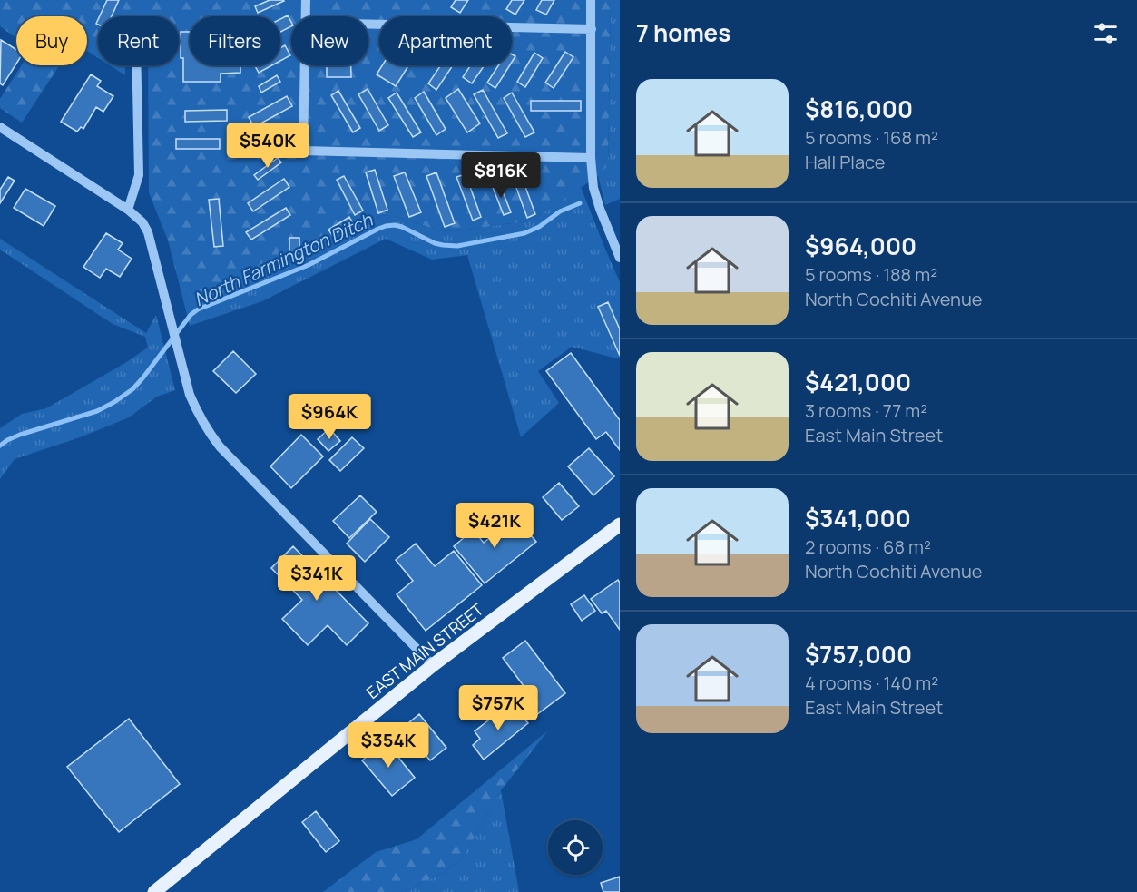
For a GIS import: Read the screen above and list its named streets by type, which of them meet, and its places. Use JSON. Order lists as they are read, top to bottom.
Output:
{
  "streets": {
    "main road": ["EAST MAIN STREET"]
  },
  "water": ["North Farmington Ditch"],
  "page": {
    "heading": "7 homes",
    "chip": [
      "Buy",
      "Rent",
      "Filters",
      "New",
      "Apartment"
    ],
    "list": [
      {
        "name": "$816,000",
        "note": "5 rooms · 168 m² · Hall Place"
      },
      {
        "name": "$964,000",
        "note": "5 rooms · 188 m² · North Cochiti Avenue"
      },
      {
        "name": "$421,000",
        "note": "3 rooms · 77 m² · East Main Street"
      },
      {
        "name": "$341,000",
        "note": "2 rooms · 68 m² · North Cochiti Avenue"
      },
      {
        "name": "$757,000",
        "note": "4 rooms · 140 m² · East Main Street"
      }
    ],
    "price": [
      "$540K",
      "$816K",
      "$964K",
      "$421K",
      "$341K",
      "$757K",
      "$354K"
    ]
  }
}
